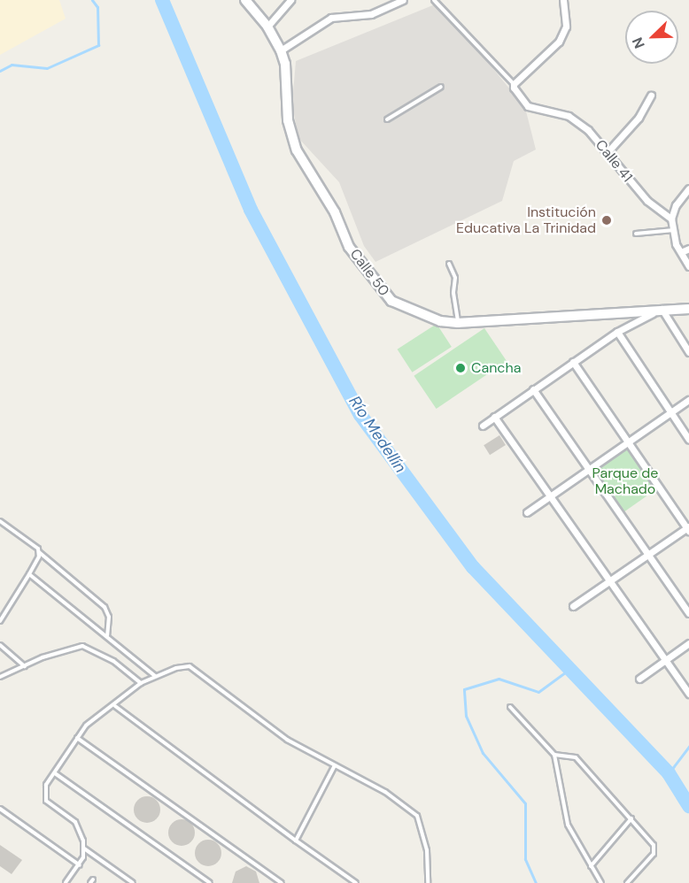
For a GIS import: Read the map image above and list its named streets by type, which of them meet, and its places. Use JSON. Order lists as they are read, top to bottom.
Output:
{
  "streets": {
    "main road": ["Calle 50"],
    "street": ["Calle 41"]
  },
  "water": ["Río Medellín"],
  "parks": ["Parque de Machado"],
  "places": ["Institución Educativa La Trinidad", "Cancha"],
  "north": "bottom left"
}
